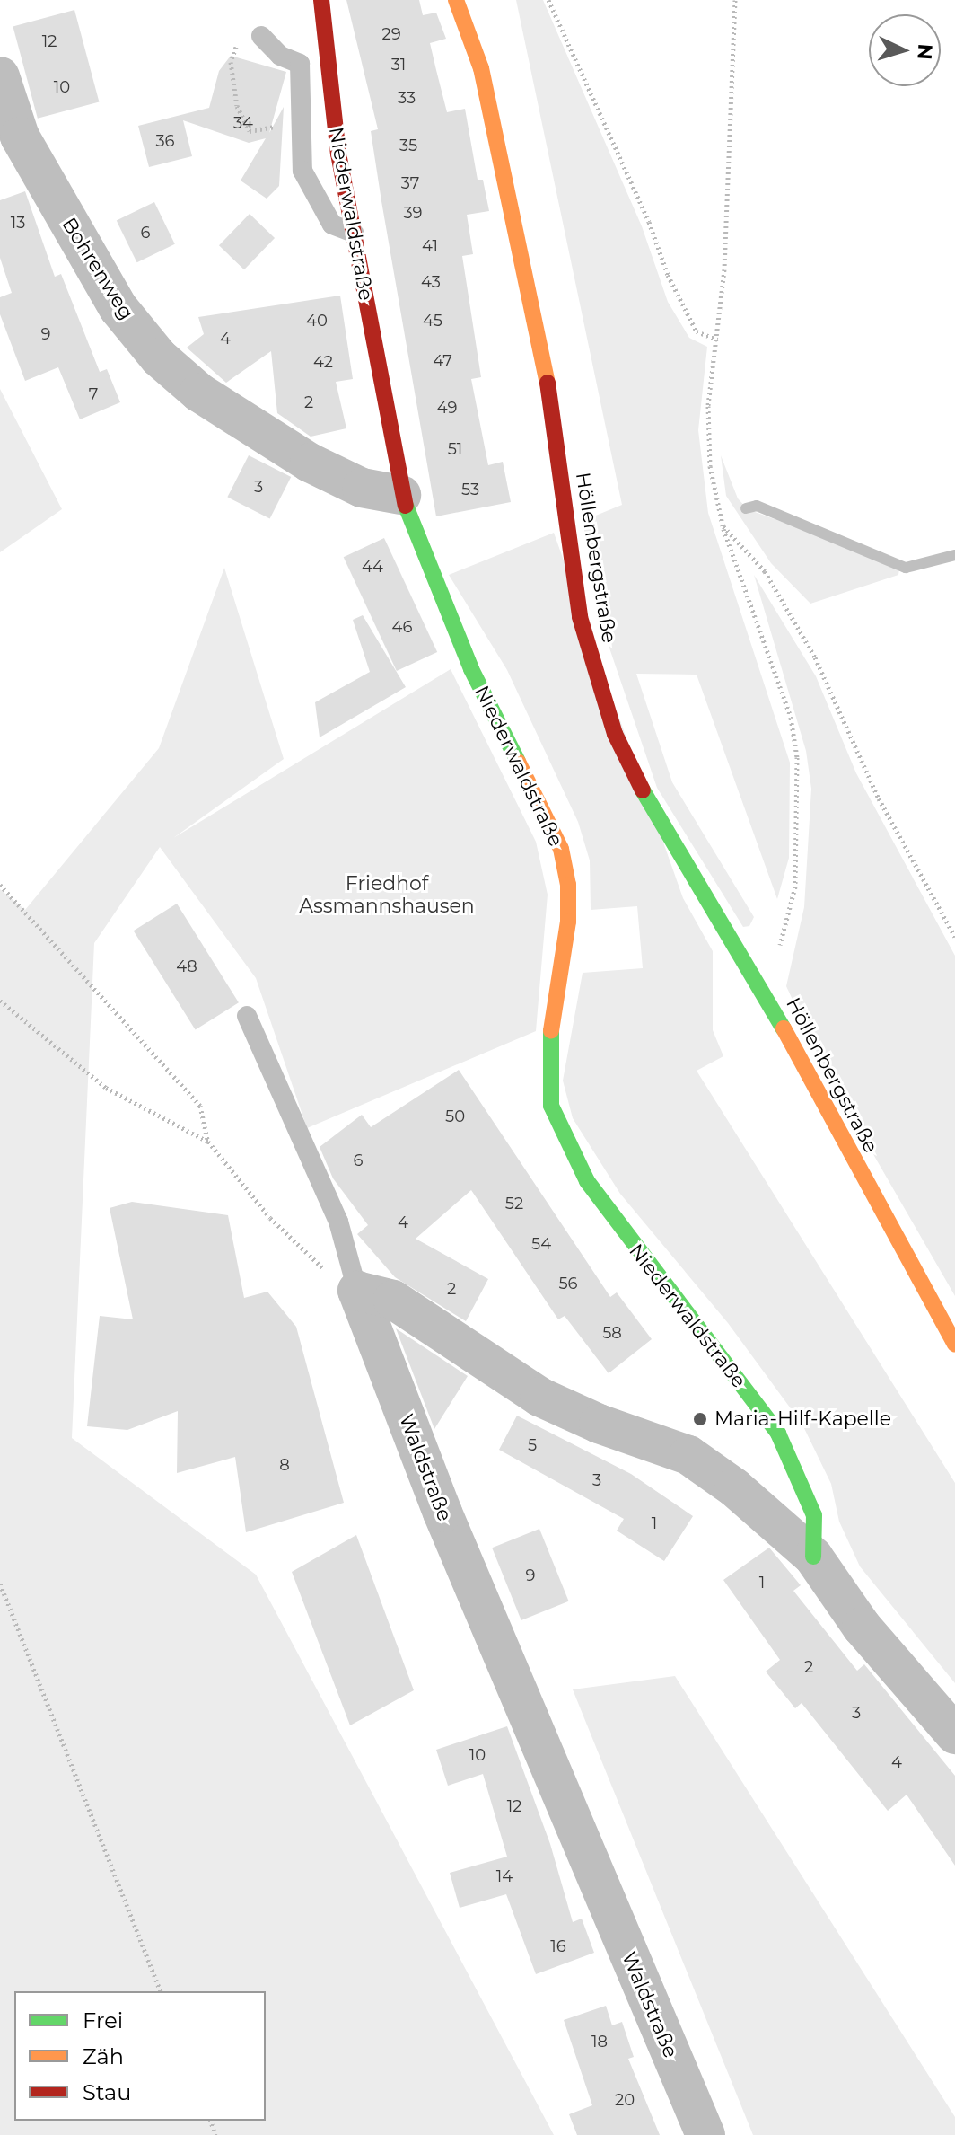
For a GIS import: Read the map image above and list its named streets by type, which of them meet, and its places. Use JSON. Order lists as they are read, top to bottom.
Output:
{
  "streets": {
    "street": [
      "Niederwaldstraße",
      "Bohrenweg",
      "Höllenbergstraße",
      "Waldstraße"
    ]
  },
  "crossings": [
    ["Niederwaldstraße", "Bohrenweg"]
  ],
  "parks": ["Friedhof Assmannshausen"],
  "places": ["Maria-Hilf-Kapelle"],
  "house_numbers": [
    "29",
    "12",
    "31",
    "10",
    "33",
    "34",
    "36",
    "35",
    "37",
    "39",
    "13",
    "6",
    "41",
    "43",
    "40",
    "45",
    "9",
    "4",
    "47",
    "42",
    "7",
    "2",
    "49",
    "51",
    "3",
    "53",
    "44",
    "46",
    "48",
    "50",
    "6",
    "52",
    "4",
    "54",
    "56",
    "2",
    "58",
    "5",
    "8",
    "3",
    "1",
    "9",
    "1",
    "2",
    "3",
    "10",
    "4",
    "12",
    "14",
    "16",
    "18",
    "20"
  ],
  "legend": ["Frei", "Zäh", "Stau"],
  "north": "right"
}
